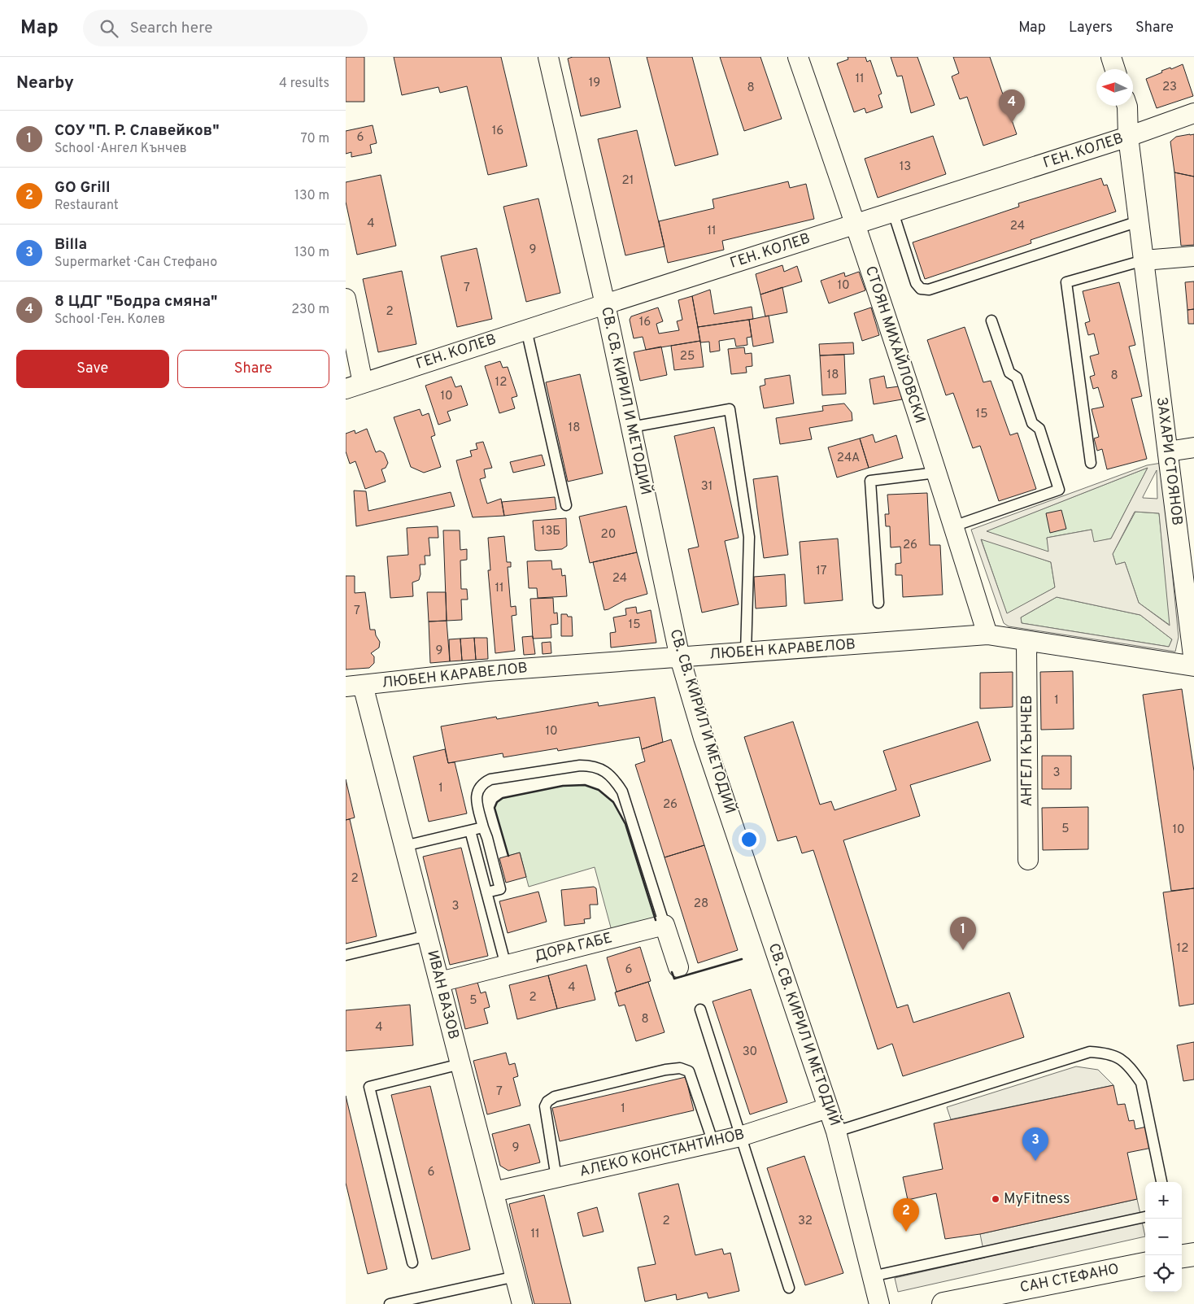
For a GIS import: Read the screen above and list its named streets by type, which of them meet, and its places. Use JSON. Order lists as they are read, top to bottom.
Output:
{
  "streets": {
    "street": [
      "ГЕН. КОЛЕВ",
      "СТОЯН МИХАЙЛОВСКИ",
      "СВ. СВ. КИРИЛ И МЕТОДИЙ",
      "ЗАХАРИ СТОЯНОВ",
      "ЛЮБЕН КАРАВЕЛОВ",
      "АНГЕЛ КЪНЧЕВ",
      "ДОРА ГАБЕ",
      "ИВАН ВАЗОВ",
      "АЛЕКО КОНСТАНТИНОВ",
      "САН СТЕФАНО"
    ]
  },
  "crossings": [
    ["ГЕН. КОЛЕВ", "СТОЯН МИХАЙЛОВСКИ"],
    ["ГЕН. КОЛЕВ", "СВ. СВ. КИРИЛ И МЕТОДИЙ"],
    ["ГЕН. КОЛЕВ", "ЗАХАРИ СТОЯНОВ"],
    ["СТОЯН МИХАЙЛОВСКИ", "ЛЮБЕН КАРАВЕЛОВ"],
    ["СВ. СВ. КИРИЛ И МЕТОДИЙ", "ЛЮБЕН КАРАВЕЛОВ"],
    ["СВ. СВ. КИРИЛ И МЕТОДИЙ", "АЛЕКО КОНСТАНТИНОВ"],
    ["ЛЮБЕН КАРАВЕЛОВ", "АНГЕЛ КЪНЧЕВ"],
    ["ЛЮБЕН КАРАВЕЛОВ", "ИВАН ВАЗОВ"],
    ["ДОРА ГАБЕ", "ИВАН ВАЗОВ"],
    ["ИВАН ВАЗОВ", "АЛЕКО КОНСТАНТИНОВ"]
  ],
  "places": ["MyFitness"],
  "house_numbers": [
    "11",
    "19",
    "23",
    "8",
    "16",
    "6",
    "13",
    "21",
    "4",
    "24",
    "11",
    "9",
    "10",
    "7",
    "2",
    "16",
    "25",
    "18",
    "8",
    "12",
    "10",
    "15",
    "18",
    "24A",
    "31",
    "13Б",
    "20",
    "26",
    "17",
    "24",
    "11",
    "7",
    "15",
    "9",
    "1",
    "10",
    "3",
    "1",
    "26",
    "5",
    "10",
    "2",
    "28",
    "3",
    "12",
    "6",
    "4",
    "2",
    "5",
    "8",
    "4",
    "30",
    "7",
    "1",
    "9",
    "6",
    "2",
    "32",
    "11"
  ],
  "north": "left",
  "page": {
    "header": "Map",
    "search": "Search here",
    "nav": ["Map", "Layers", "Share"],
    "heading": ["Nearby", "4 results"],
    "pins": [
      "4",
      "1",
      "3",
      "2"
    ],
    "list": [
      {
        "mark": "1",
        "name": "СОУ \"П. Р. Славейков\"",
        "note": "School · Ангел Кънчев",
        "value": "70 m"
      },
      {
        "mark": "2",
        "name": "GO Grill",
        "note": "Restaurant",
        "value": "130 m"
      },
      {
        "mark": "3",
        "name": "Billa",
        "note": "Supermarket · Сан Стефано",
        "value": "130 m"
      },
      {
        "mark": "4",
        "name": "8 ЦДГ \"Бодра смяна\"",
        "note": "School · Ген. Колев",
        "value": "230 m"
      }
    ],
    "buttons": ["Save", "Share"],
    "map_buttons": ["+", "−"]
  }
}
